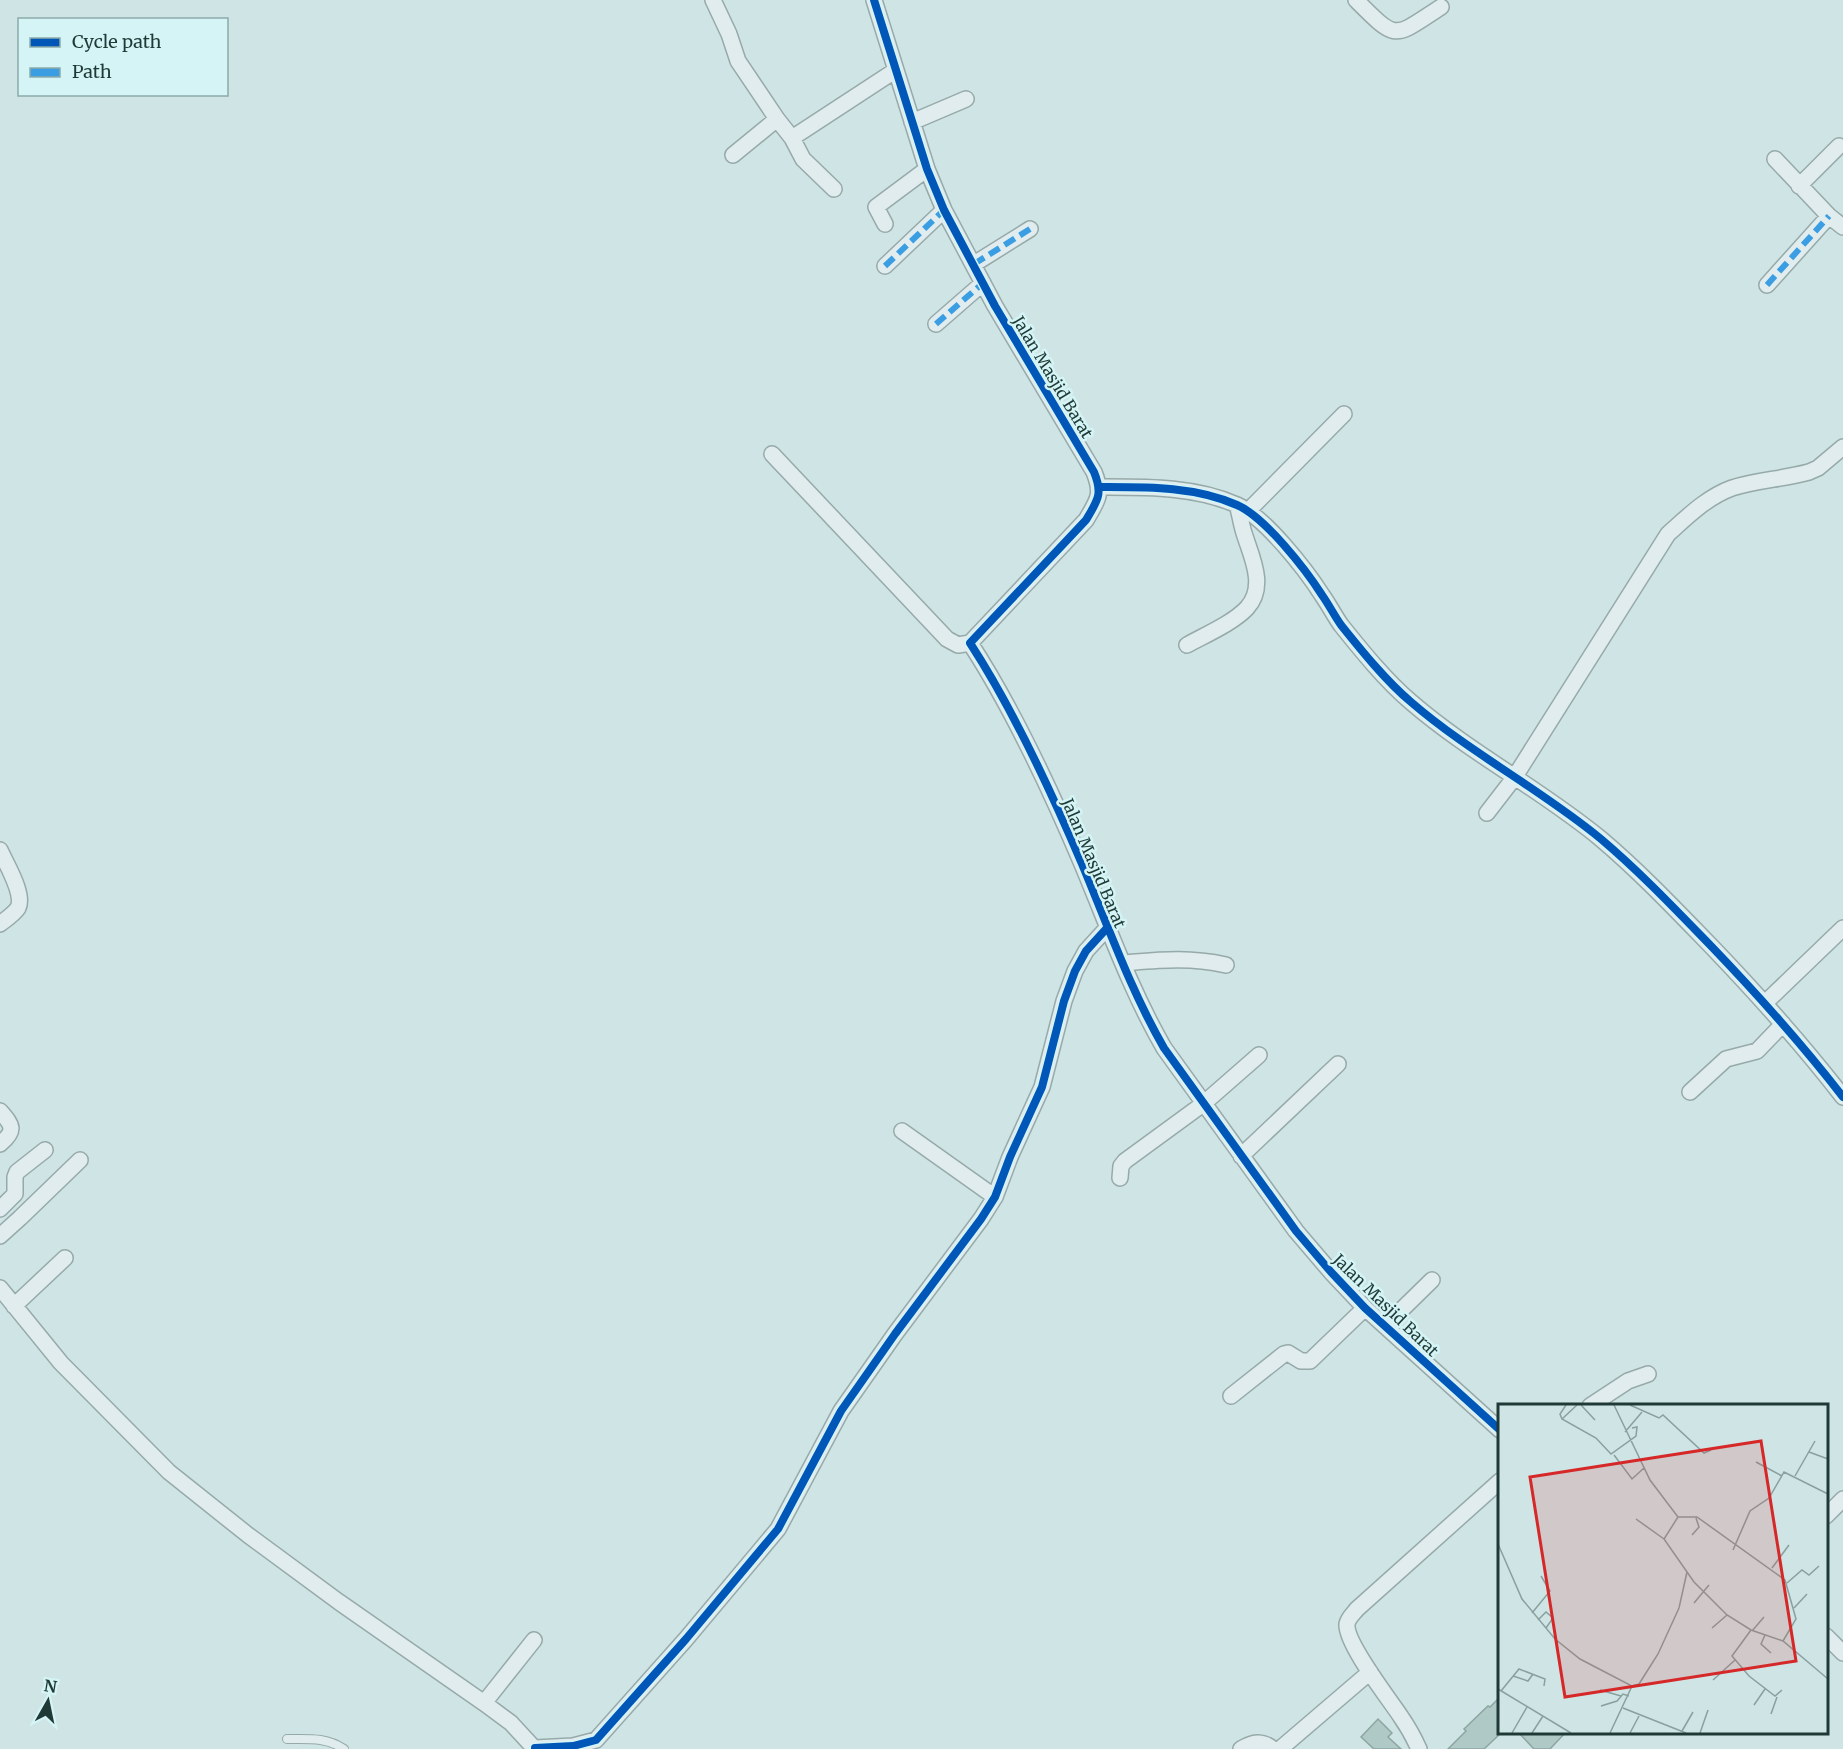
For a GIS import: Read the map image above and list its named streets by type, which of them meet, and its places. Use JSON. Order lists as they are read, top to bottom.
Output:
{
  "streets": {
    "street": ["Jalan Masjid Barat"]
  },
  "legend": ["Cycle path", "Path"],
  "north": "top"
}
